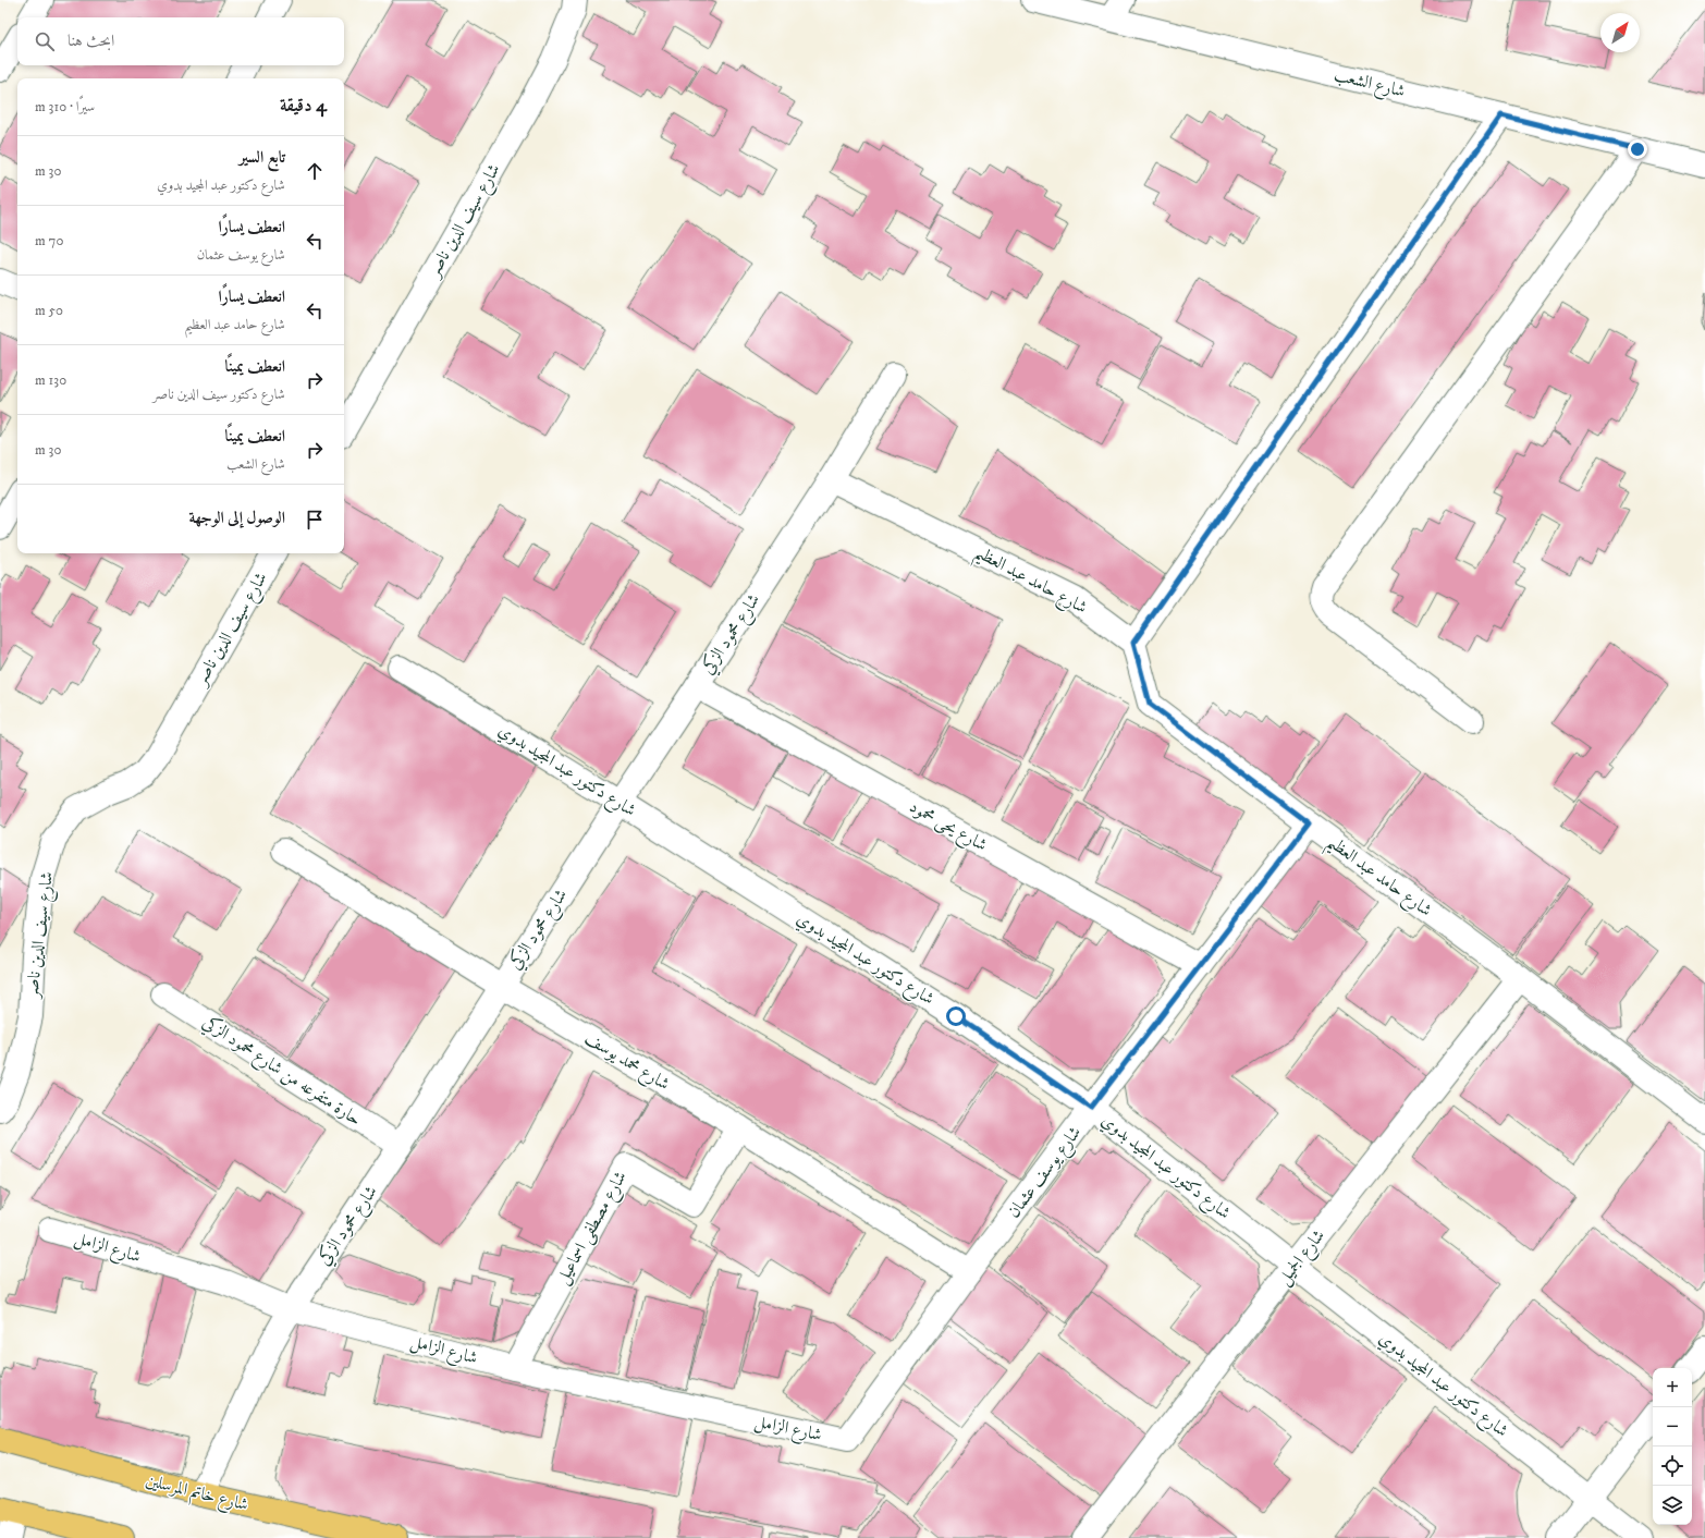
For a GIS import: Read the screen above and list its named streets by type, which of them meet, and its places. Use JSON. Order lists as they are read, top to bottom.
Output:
{
  "streets": {
    "main road": ["شارع خاتم المرسلين"],
    "street": [
      "شارع الشعب",
      "شارع سيف الدين ناصر",
      "شارع حامد عبد العظيم",
      "شارع محمود الزكي",
      "شارع دكتور عبد المجيد بدوي",
      "شارع يحى محمود",
      "شارع محمد يوسف",
      "حارة متفرعه من شارع محمود الزكي",
      "شارع يوسف عثمان",
      "شارع مصطفى اسماعيل",
      "شارع الزامل",
      "شارع الجميل"
    ]
  },
  "crossings": [
    ["شارع حامد عبد العظيم", "شارع محمود الزكي"],
    ["شارع حامد عبد العظيم", "شارع يوسف عثمان"],
    ["شارع حامد عبد العظيم", "شارع الجميل"],
    ["شارع محمود الزكي", "شارع دكتور عبد المجيد بدوي"],
    ["شارع محمود الزكي", "شارع يحى محمود"],
    ["شارع محمود الزكي", "شارع محمد يوسف"],
    ["شارع محمود الزكي", "حارة متفرعه من شارع محمود الزكي"],
    ["شارع محمود الزكي", "شارع الزامل"],
    ["شارع محمود الزكي", "شارع خاتم المرسلين"],
    ["شارع دكتور عبد المجيد بدوي", "شارع يوسف عثمان"],
    ["شارع دكتور عبد المجيد بدوي", "شارع الجميل"],
    ["شارع يحى محمود", "شارع يوسف عثمان"],
    ["شارع محمد يوسف", "شارع يوسف عثمان"],
    ["شارع محمد يوسف", "شارع مصطفى اسماعيل"],
    ["شارع يوسف عثمان", "شارع الزامل"],
    ["شارع مصطفى اسماعيل", "شارع الزامل"]
  ],
  "north": "top right",
  "page": {
    "search": "ابحث هنا",
    "heading": ["4 دقيقة", "سيرًا · 310 m"],
    "list": [
      ["تابع السير", "شارع دكتور عبد المجيد بدوي", "30 m"],
      ["انعطف يسارًا", "شارع يوسف عثمان", "70 m"],
      ["انعطف يسارًا", "شارع حامد عبد العظيم", "50 m"],
      ["انعطف يمينًا", "شارع دكتور سيف الدين ناصر", "130 m"],
      ["انعطف يمينًا", "شارع الشعب", "30 m"],
      "الوصول إلى الوجهة"
    ],
    "map_buttons": ["+", "−"]
  }
}
